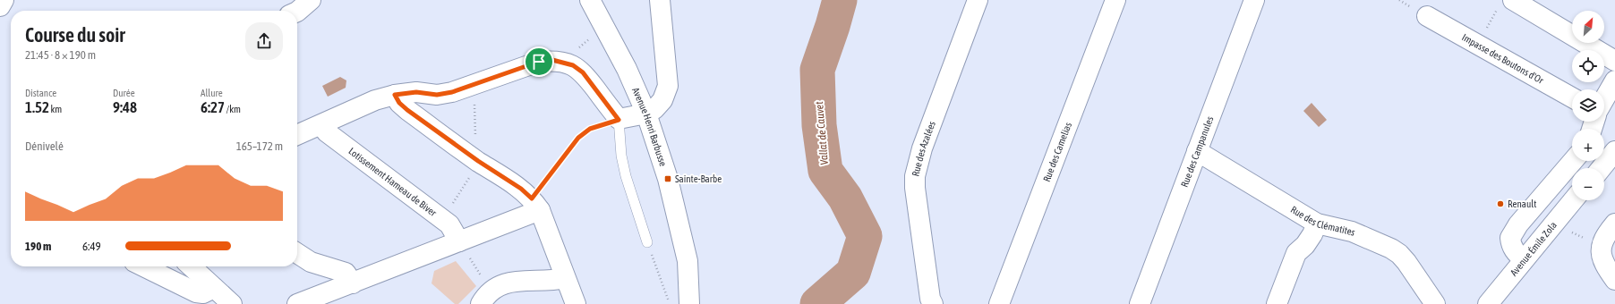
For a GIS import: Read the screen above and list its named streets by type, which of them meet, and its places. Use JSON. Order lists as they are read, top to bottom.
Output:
{
  "streets": {
    "street": [
      "Impasse des Boutons d'Or",
      "Avenue Henri Barbusse",
      "Rue des Azalées",
      "Rue des Camelias",
      "Rue des Campanules",
      "Lotissement Hameau de Biver",
      "Rue des Clématites",
      "Avenue Émile Zola"
    ]
  },
  "crossings": [
    ["Rue des Campanules", "Rue des Clématites"]
  ],
  "water": ["Vallat de Cauvet"],
  "places": {
    "transit": ["Sainte-Barbe"],
    "other": ["Renault"]
  },
  "north": "top right",
  "page": {
    "map_buttons": ["+", "−"],
    "heading": ["Course du soir", "21:45 · 8 × 190 m"],
    "stats": [
      ["Distance", "1.52 km"],
      ["Durée", "9:48"],
      ["Allure", "6:27 /km"]
    ],
    "chart": ["Dénivelé", "165–172 m"],
    "list": [
      {
        "name": "190 m",
        "note": "6:49"
      }
    ]
  }
}
